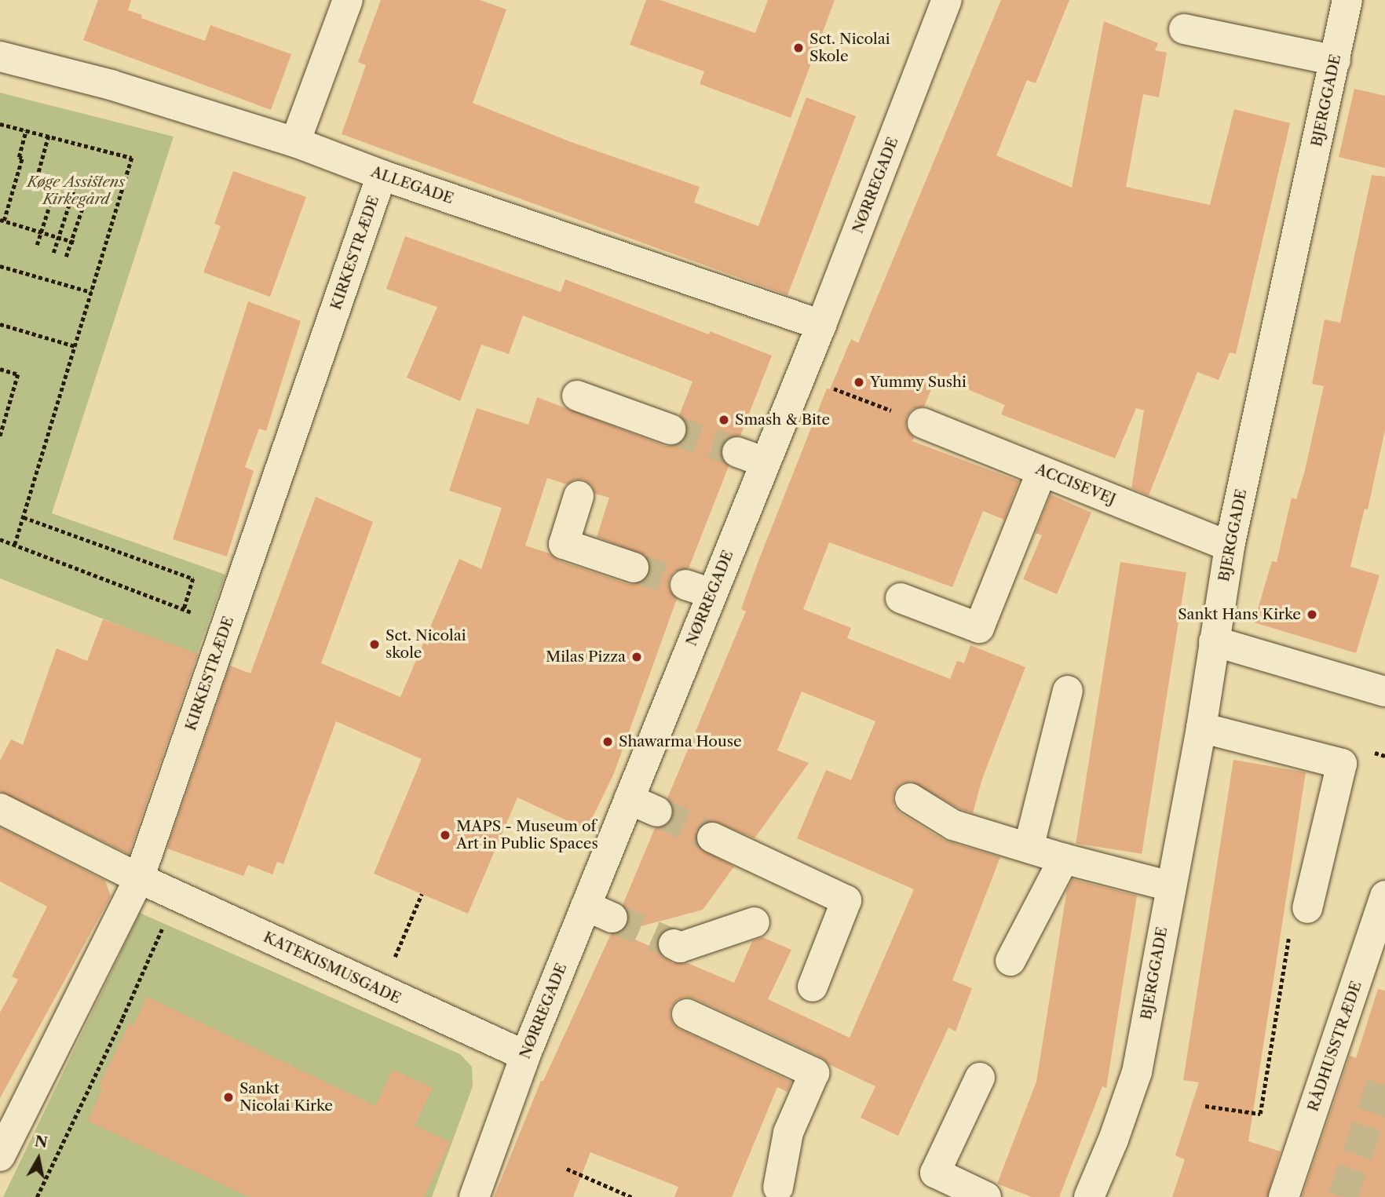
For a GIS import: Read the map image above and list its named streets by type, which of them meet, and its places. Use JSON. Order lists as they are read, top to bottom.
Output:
{
  "streets": {
    "street": [
      "BJERGGADE",
      "ALLEGADE",
      "NØRREGADE",
      "KIRKESTRÆDE",
      "ACCISEVEJ",
      "KATEKISMUSGADE",
      "RÅDHUSSTRÆDE"
    ]
  },
  "crossings": [
    ["BJERGGADE", "ACCISEVEJ"],
    ["ALLEGADE", "NØRREGADE"],
    ["ALLEGADE", "KIRKESTRÆDE"],
    ["NØRREGADE", "KATEKISMUSGADE"],
    ["KIRKESTRÆDE", "KATEKISMUSGADE"]
  ],
  "parks": ["Køge Assistens Kirkegård"],
  "places": [
    "Sct. Nicolai Skole",
    "Yummy Sushi",
    "Smash & Bite",
    "Sankt Hans Kirke",
    "Sct. Nicolai skole",
    "Milas Pizza",
    "Shawarma House",
    "MAPS - Museum of Art in Public Spaces",
    "Sankt Nicolai Kirke"
  ],
  "north": "top"
}
